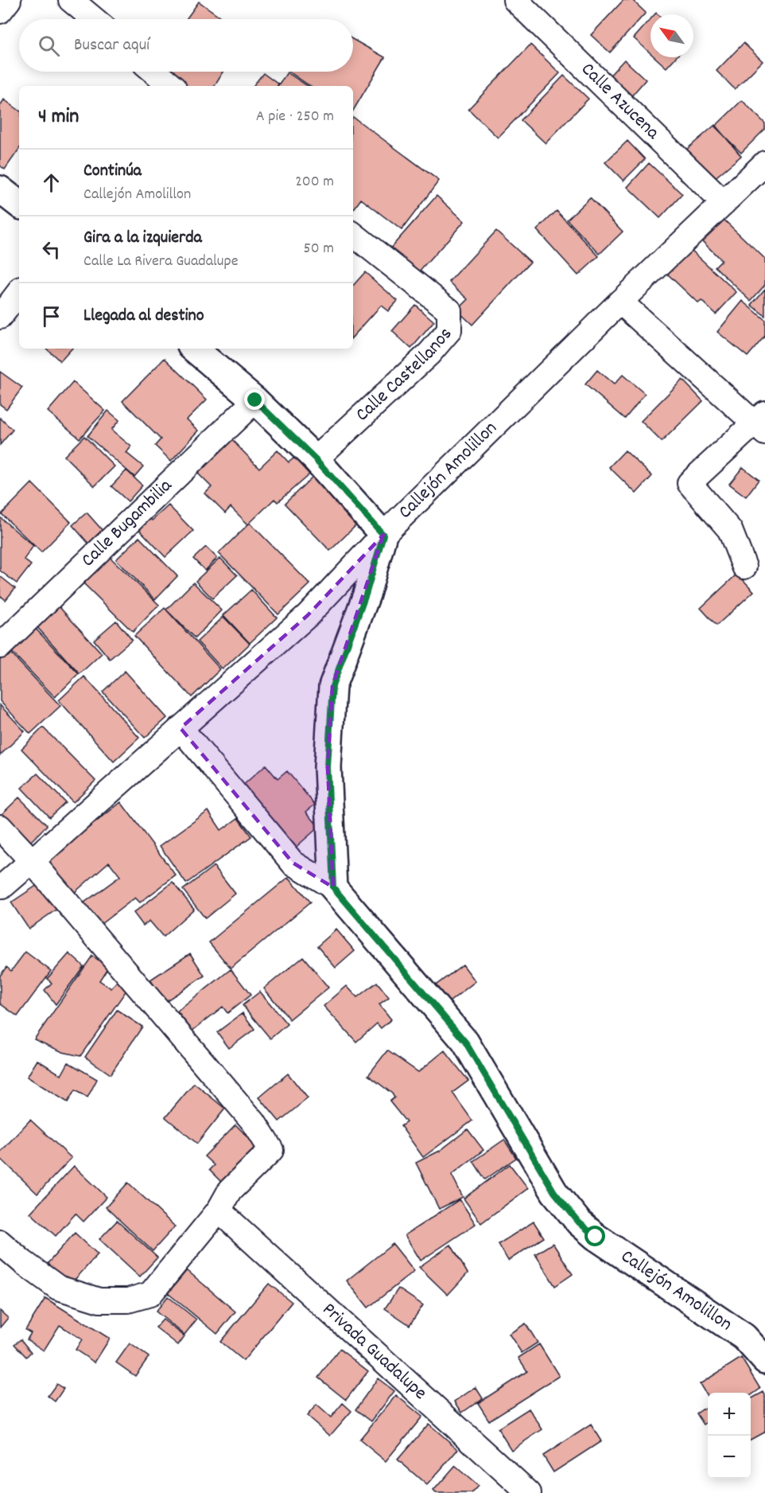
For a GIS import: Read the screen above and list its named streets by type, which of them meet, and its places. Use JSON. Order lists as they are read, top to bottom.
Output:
{
  "streets": {
    "street": [
      "Calle Azucena",
      "Calle Castellanos",
      "Callejón Amolillon",
      "Calle Bugambilia",
      "Privada Guadalupe"
    ]
  },
  "crossings": [
    ["Calle Azucena", "Callejón Amolillon"]
  ],
  "north": "top left",
  "page": {
    "search": "Buscar aquí",
    "heading": ["4 min", "A pie · 250 m"],
    "list": [
      ["Continúa", "Callejón Amolillon", "200 m"],
      ["Gira a la izquierda", "Calle La Rivera Guadalupe", "50 m"],
      "Llegada al destino"
    ],
    "map_buttons": ["+", "−"]
  }
}
